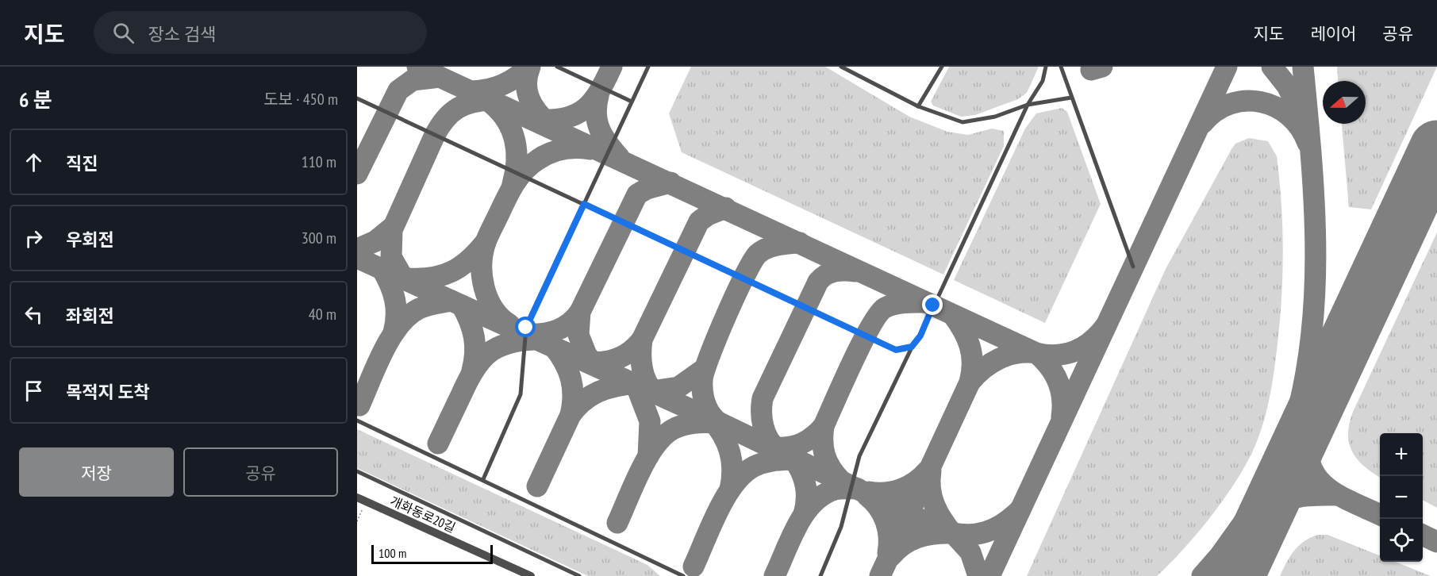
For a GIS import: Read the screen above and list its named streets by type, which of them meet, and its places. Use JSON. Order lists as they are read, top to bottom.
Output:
{
  "streets": {
    "street": ["개화동로20길"]
  },
  "scale_bar": "100 m",
  "north": "left",
  "page": {
    "header": "지도",
    "search": "장소 검색",
    "nav": ["지도", "레이어", "공유"],
    "heading": ["6 분", "도보 · 450 m"],
    "list": [
      ["직진", "110 m"],
      ["우회전", "300 m"],
      ["좌회전", "40 m"],
      "목적지 도착"
    ],
    "buttons": ["저장", "공유"],
    "map_buttons": ["+", "−"],
    "scale": "100 m"
  }
}
